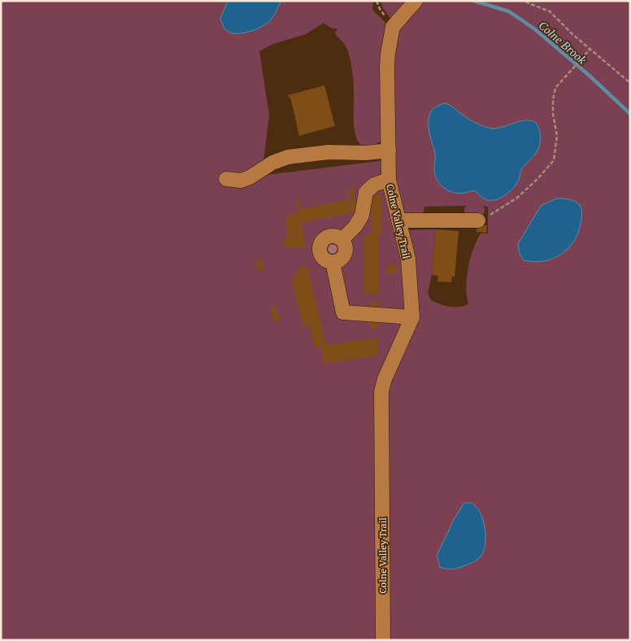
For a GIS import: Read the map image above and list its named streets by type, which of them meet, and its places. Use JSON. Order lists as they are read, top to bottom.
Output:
{
  "streets": {
    "street": ["Colne Valley Trail"]
  },
  "water": ["Colne Brook"]
}
